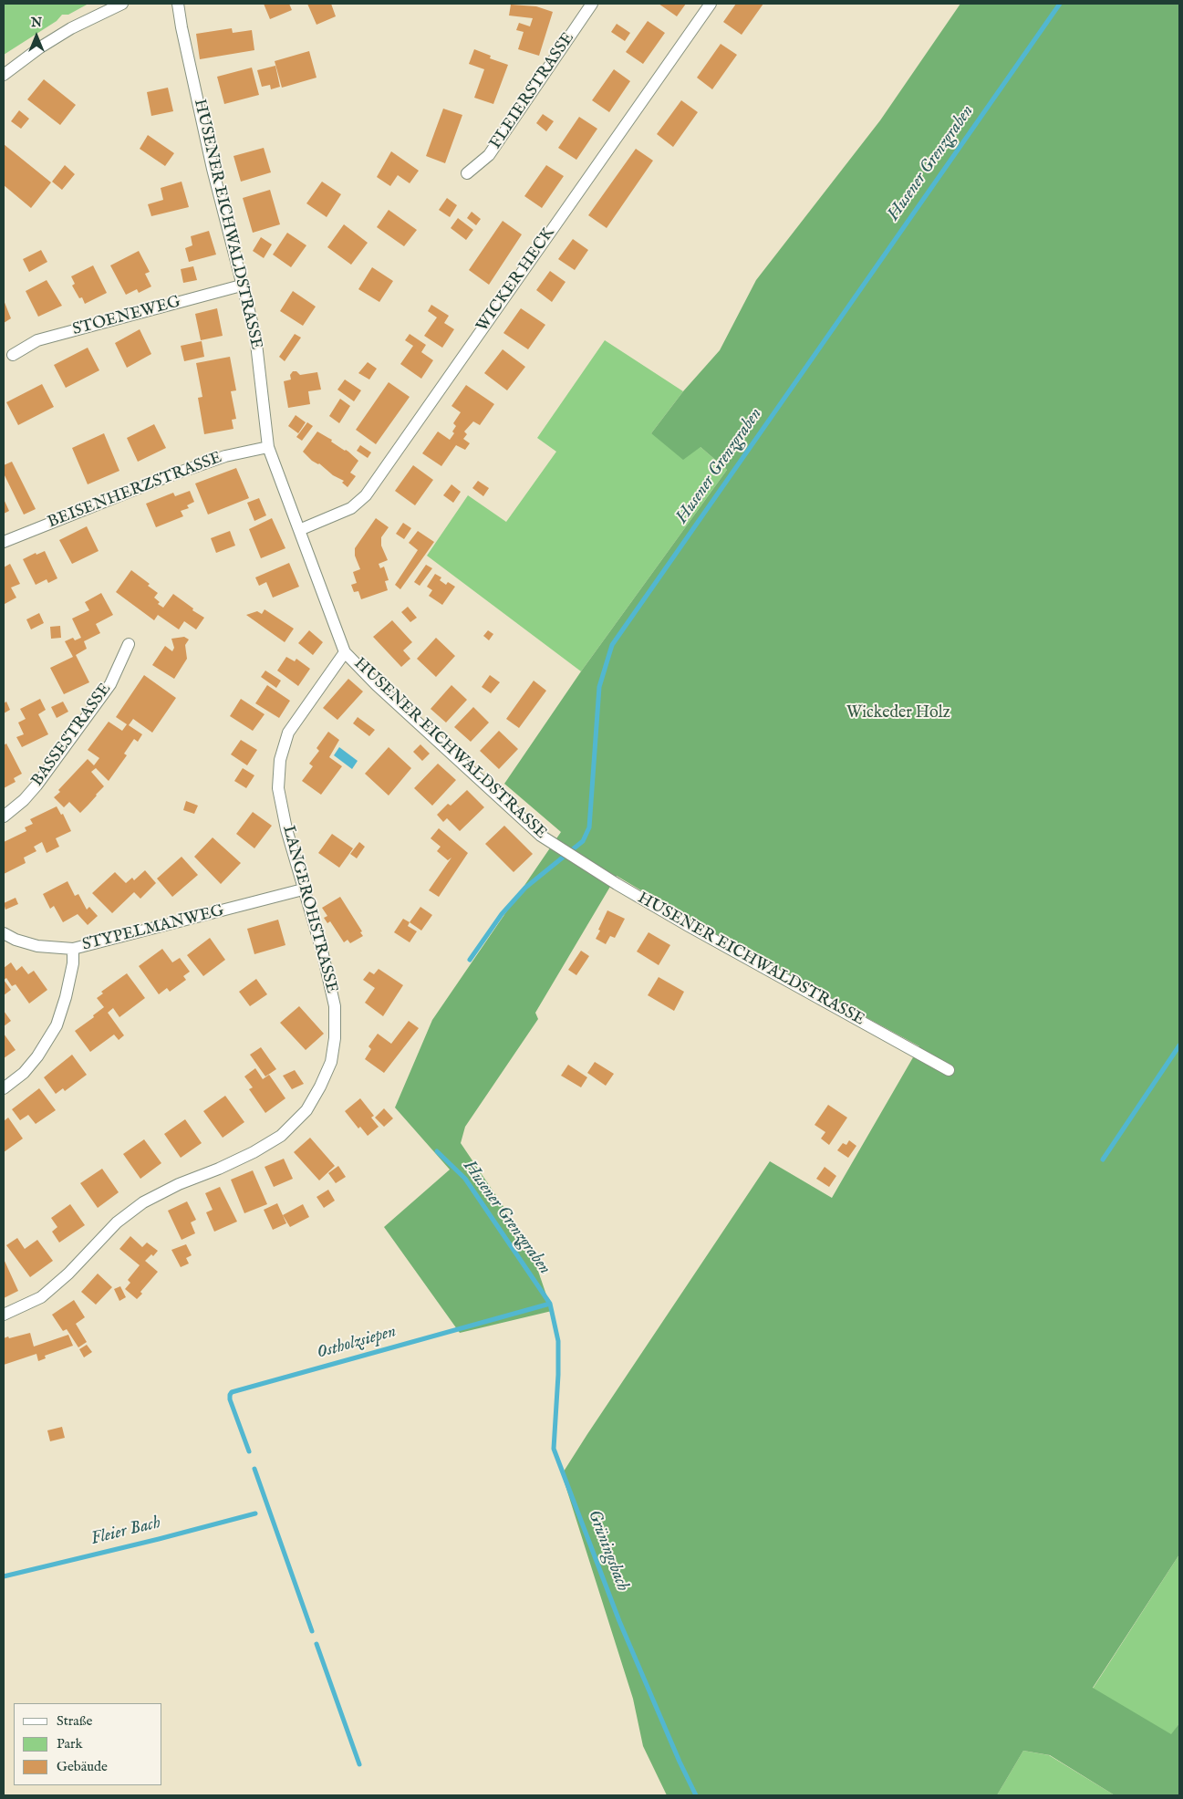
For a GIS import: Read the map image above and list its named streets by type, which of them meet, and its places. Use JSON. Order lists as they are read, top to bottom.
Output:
{
  "streets": {
    "street": [
      "FLEIERSTRASSE",
      "HUSENER EICHWALDSTRASSE",
      "WICKER HECK",
      "STOENEWEG",
      "BEISENHERZSTRASSE",
      "BASSESTRASSE",
      "LANGEROHSTRASSE",
      "STYPELMANWEG"
    ]
  },
  "crossings": [
    ["HUSENER EICHWALDSTRASSE", "WICKER HECK"],
    ["HUSENER EICHWALDSTRASSE", "STOENEWEG"],
    ["HUSENER EICHWALDSTRASSE", "BEISENHERZSTRASSE"],
    ["HUSENER EICHWALDSTRASSE", "LANGEROHSTRASSE"],
    ["LANGEROHSTRASSE", "STYPELMANWEG"]
  ],
  "water": [
    "Husener Grenzgraben",
    "Ostholzsiepen",
    "Fleier Bach",
    "Grüningsbach"
  ],
  "parks": ["Wickeder Holz"],
  "legend": ["Straße", "Park", "Gebäude"],
  "north": "top"
}
